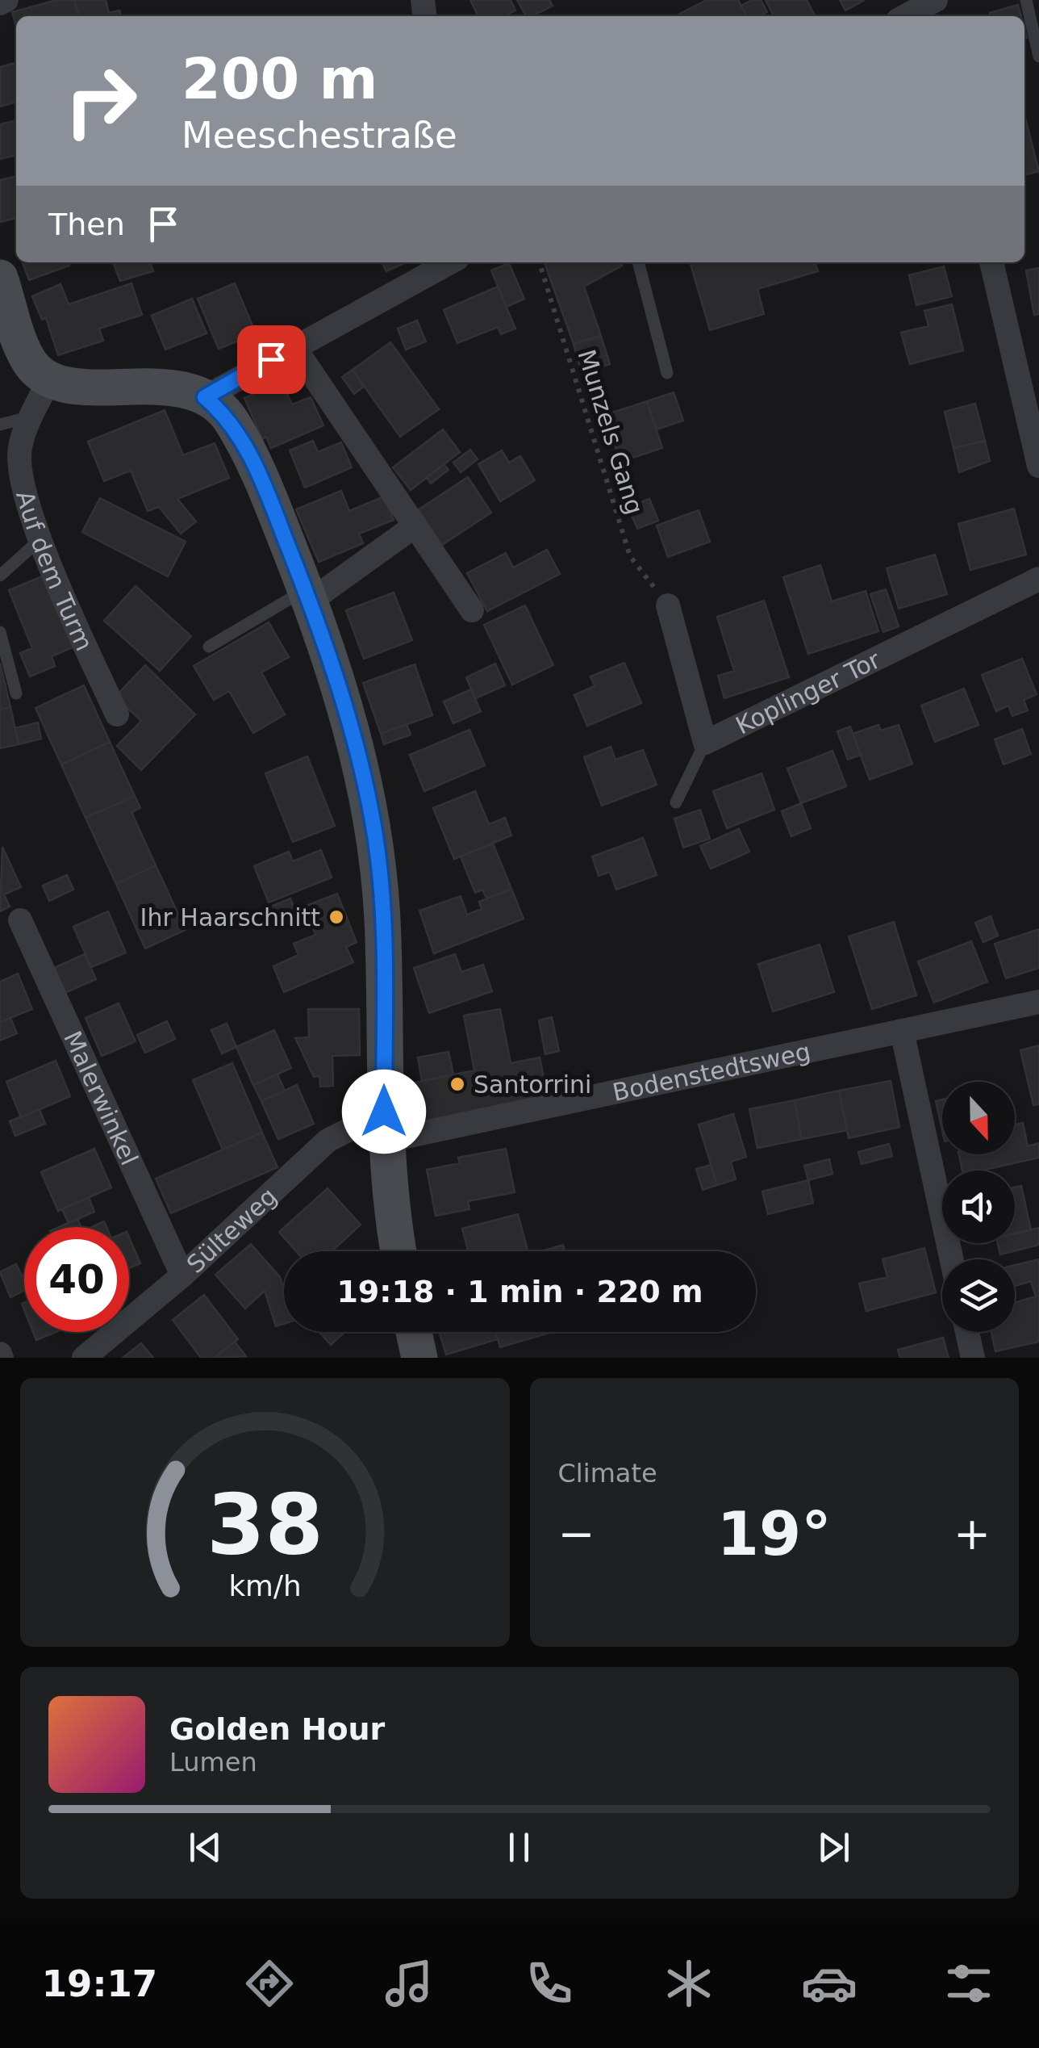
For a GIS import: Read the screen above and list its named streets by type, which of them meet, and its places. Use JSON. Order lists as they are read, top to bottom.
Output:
{
  "streets": {
    "street": [
      "Auf dem Turm",
      "Koplinger Tor",
      "Bodenstedtsweg",
      "Malerwinkel",
      "Sülteweg"
    ],
    "path": ["Munzels Gang"]
  },
  "crossings": [
    ["Munzels Gang", "Koplinger Tor"],
    ["Bodenstedtsweg", "Sülteweg"],
    ["Malerwinkel", "Sülteweg"]
  ],
  "places": ["Ihr Haarschnitt", "Santorrini"],
  "north": "bottom",
  "page": {
    "turn": ["200 m", "Meeschestraße"],
    "then": "Then",
    "limit": "40",
    "trip": "19:18 · 1 min · 220 m",
    "tile": "Climate",
    "heat": ["−", "19°", "+"],
    "song": ["Golden Hour", "Lumen"],
    "tabs": "19:17",
    "gauge": ["38", "km/h"]
  }
}
